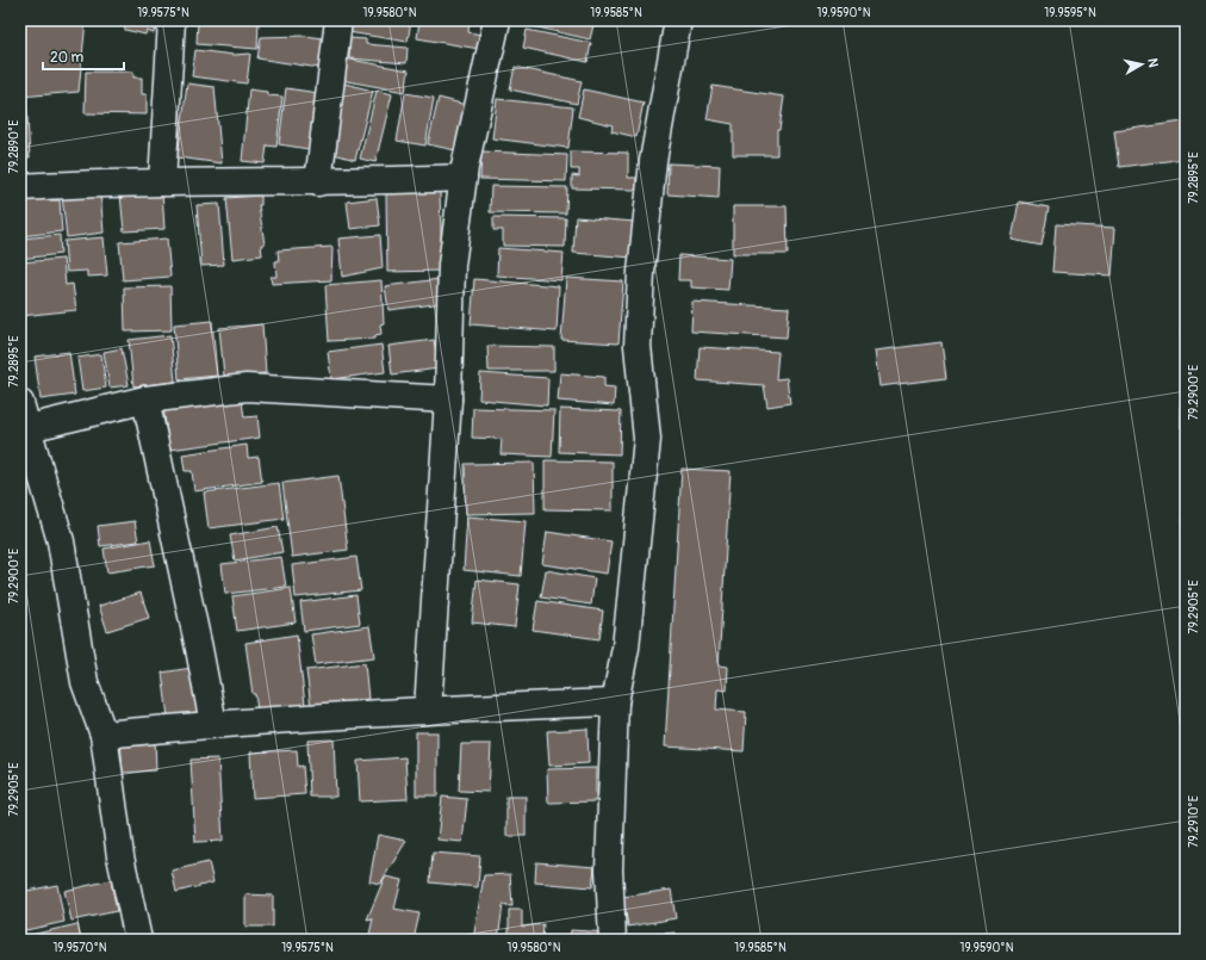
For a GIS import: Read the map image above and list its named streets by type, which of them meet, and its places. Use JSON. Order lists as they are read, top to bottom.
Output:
{
  "scale_bar": "20 m",
  "north": "right",
  "coordinates": [
    "19.9575°N",
    "19.9580°N",
    "19.9585°N",
    "19.9590°N",
    "19.9595°N",
    "79.2890°E",
    "79.2895°E",
    "79.2900°E",
    "79.2905°E",
    "79.2910°E",
    "19.9570°N"
  ]
}
